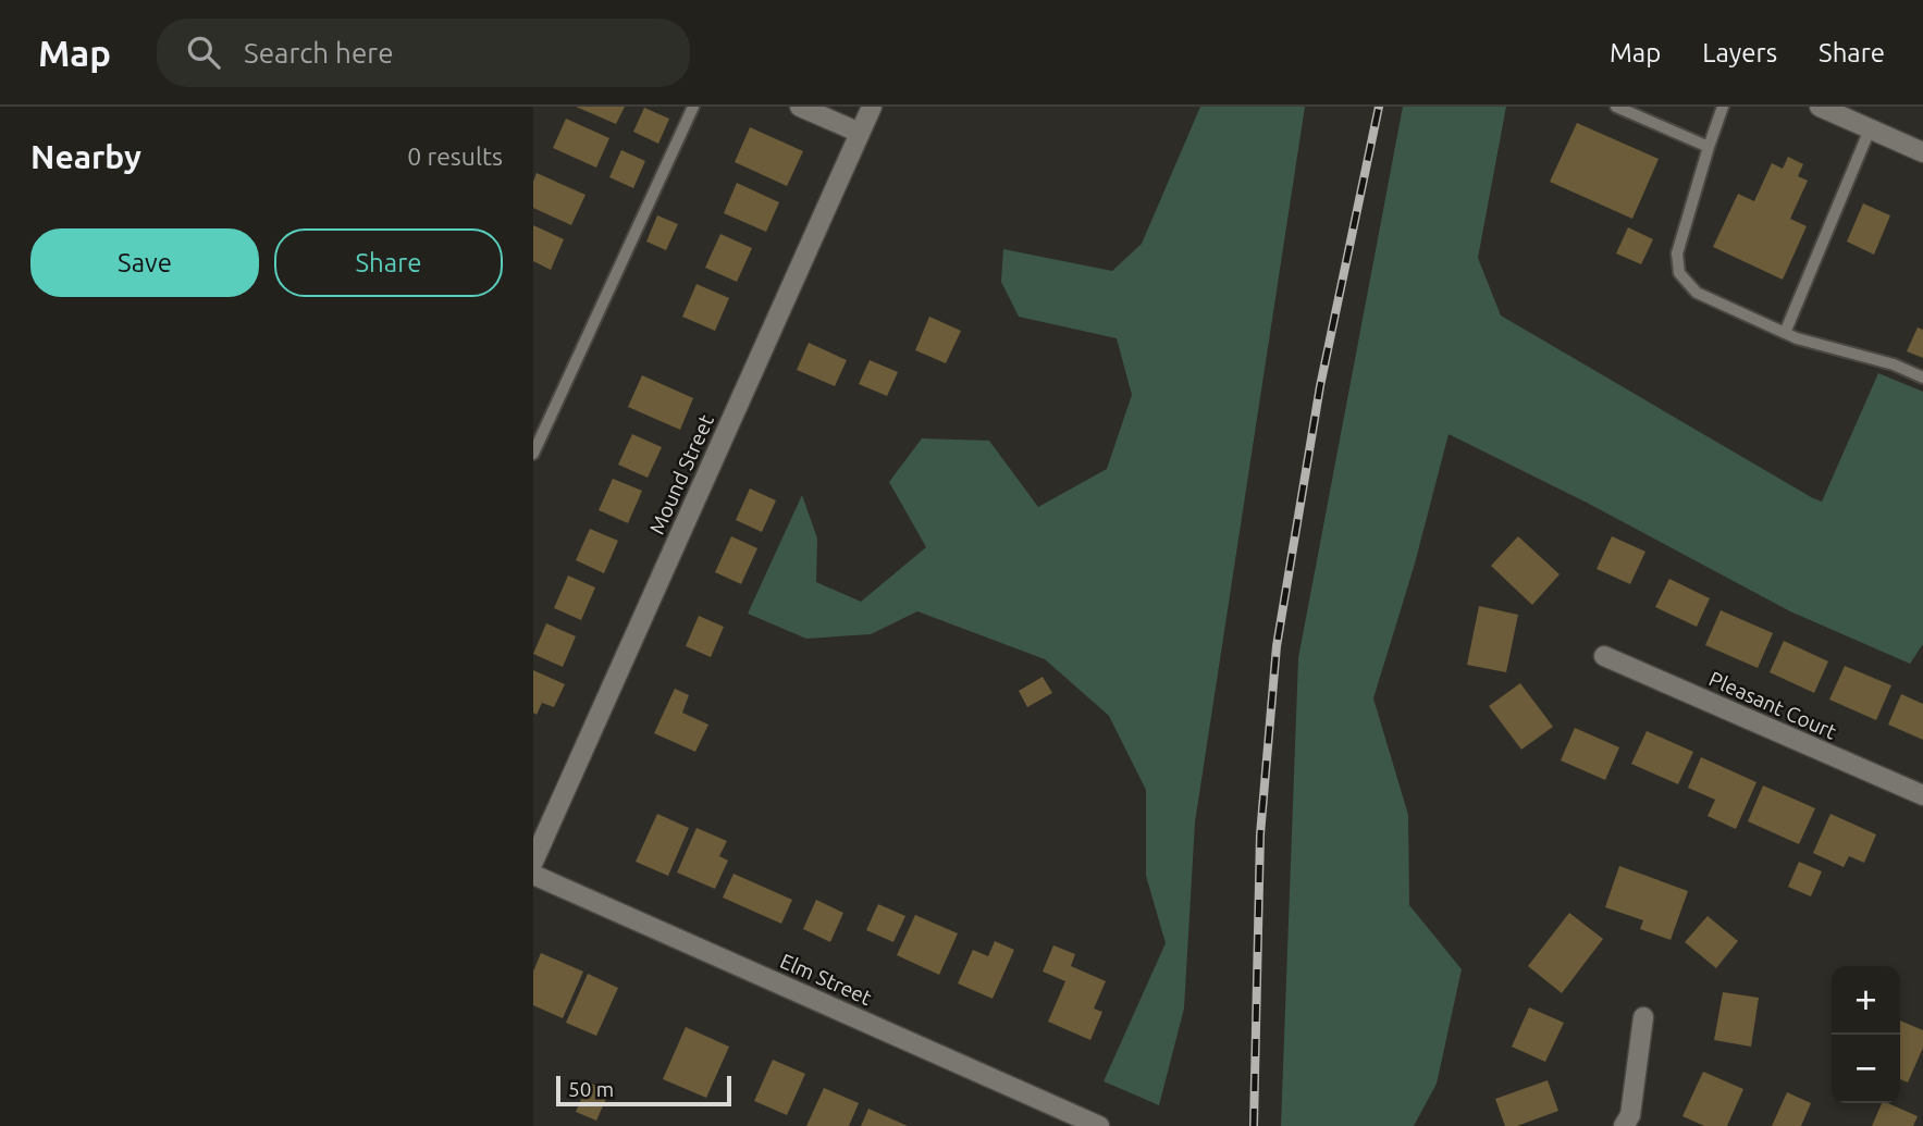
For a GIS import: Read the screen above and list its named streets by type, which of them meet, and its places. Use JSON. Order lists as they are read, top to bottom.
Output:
{
  "streets": {
    "street": ["Mound Street", "Pleasant Court", "Elm Street"]
  },
  "scale_bar": "50 m",
  "page": {
    "header": "Map",
    "search": "Search here",
    "nav": ["Map", "Layers", "Share"],
    "heading": ["Nearby", "0 results"],
    "buttons": ["Save", "Share"],
    "map_buttons": ["+", "−"],
    "scale": "50 m"
  }
}
